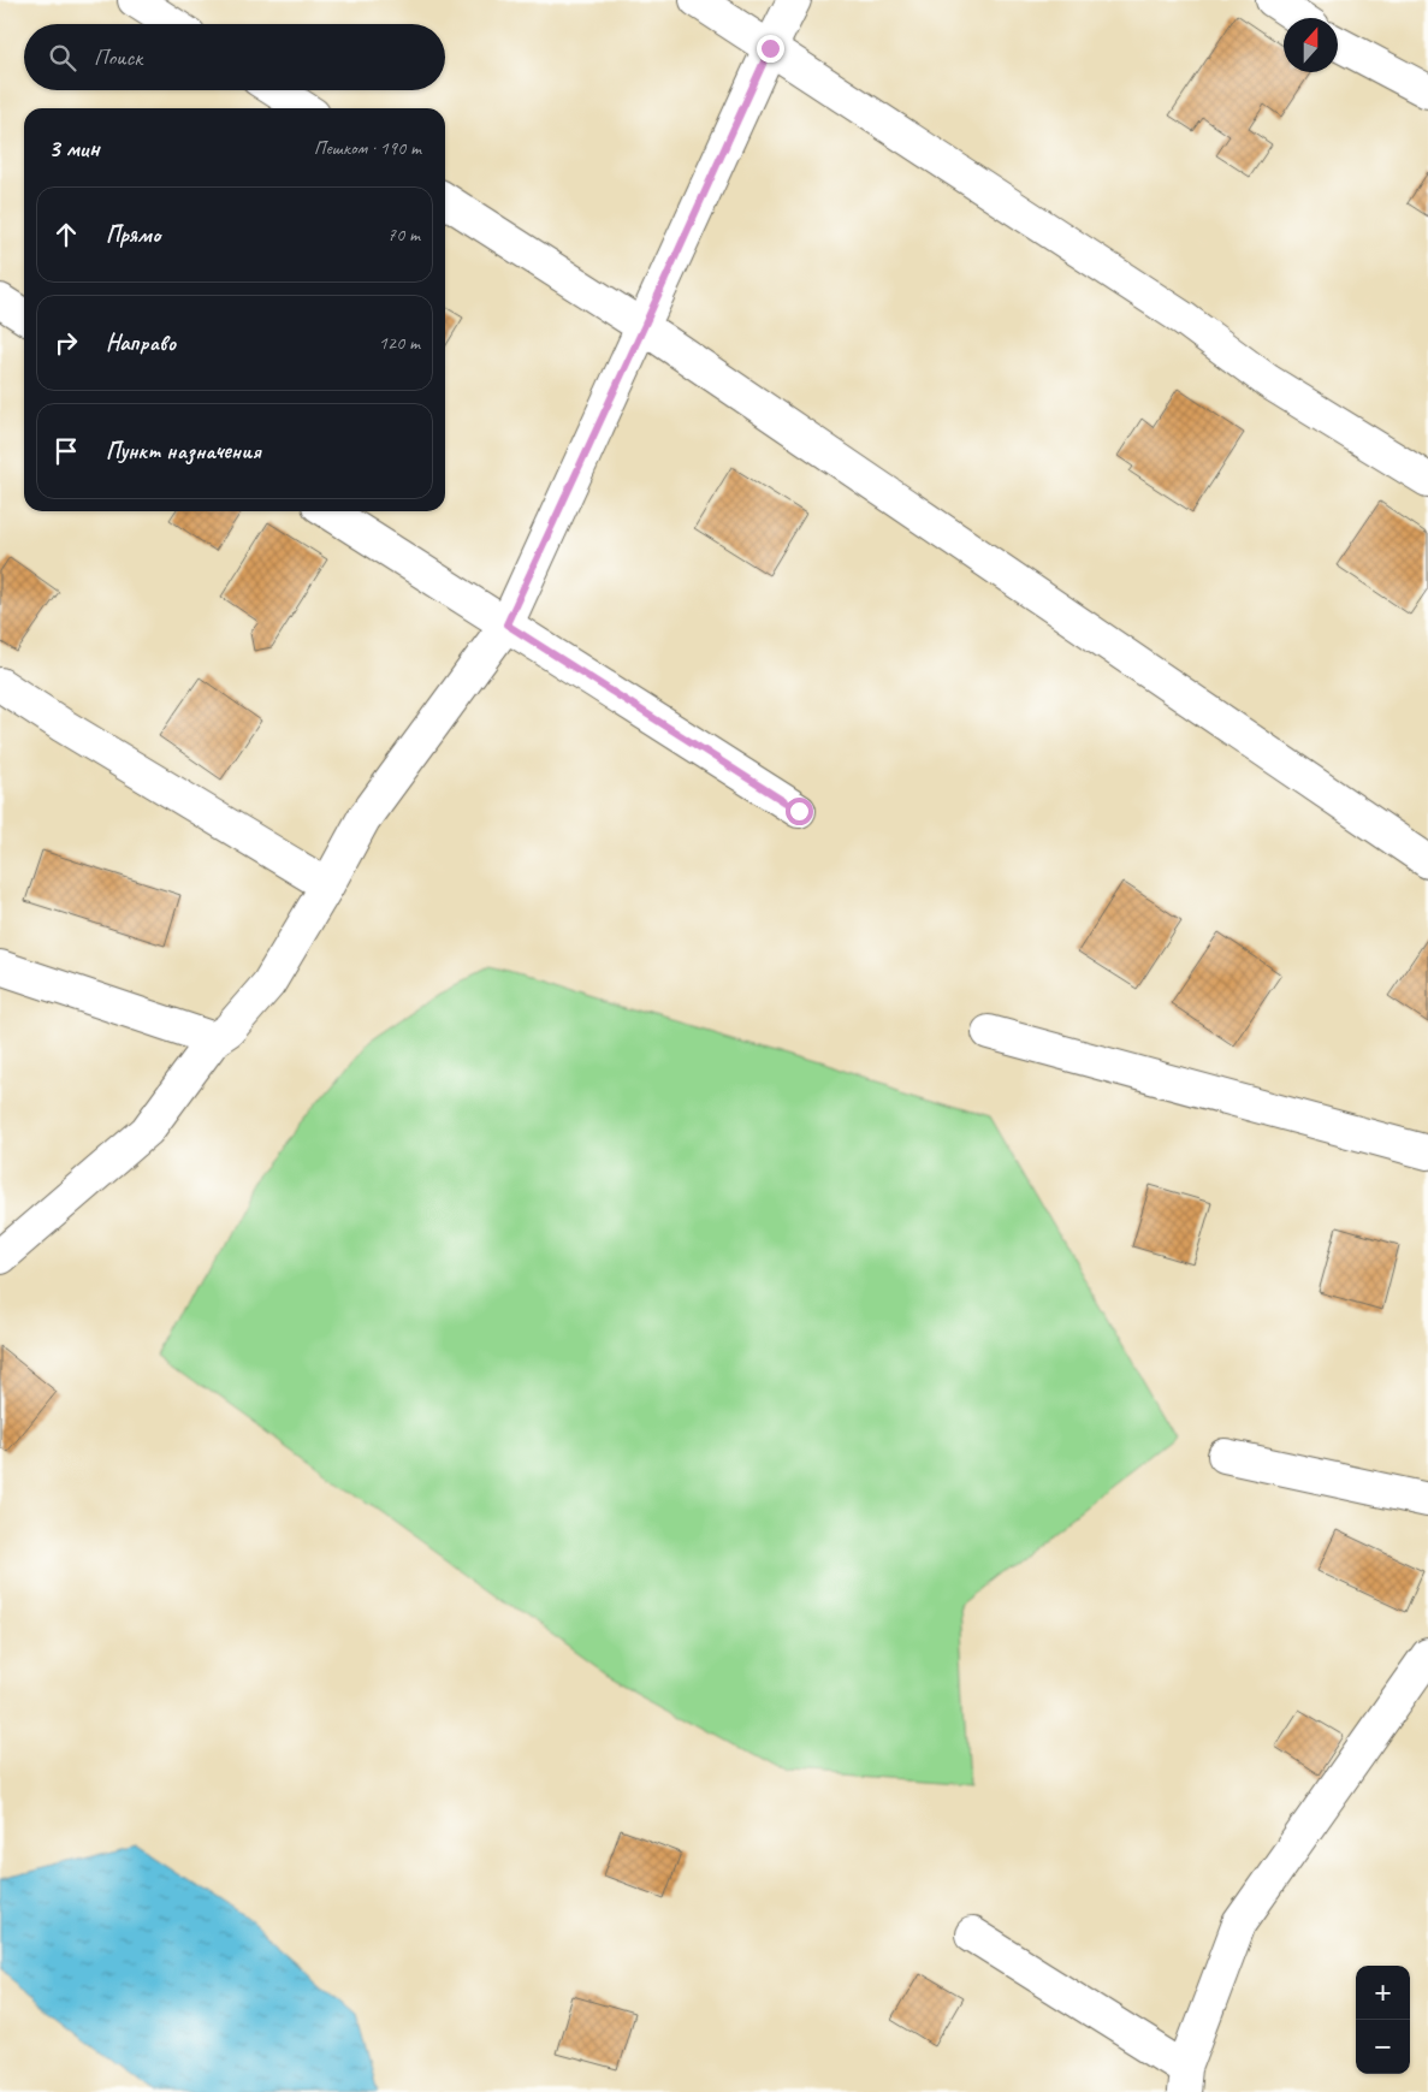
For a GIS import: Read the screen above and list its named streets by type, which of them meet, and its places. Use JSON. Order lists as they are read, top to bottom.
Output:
{
  "north": "top",
  "page": {
    "search": "Поиск",
    "heading": ["3 мин", "Пешком · 190 m"],
    "list": [
      ["Прямо", "70 m"],
      ["Направо", "120 m"],
      "Пункт назначения"
    ],
    "map_buttons": ["+", "−"]
  }
}
